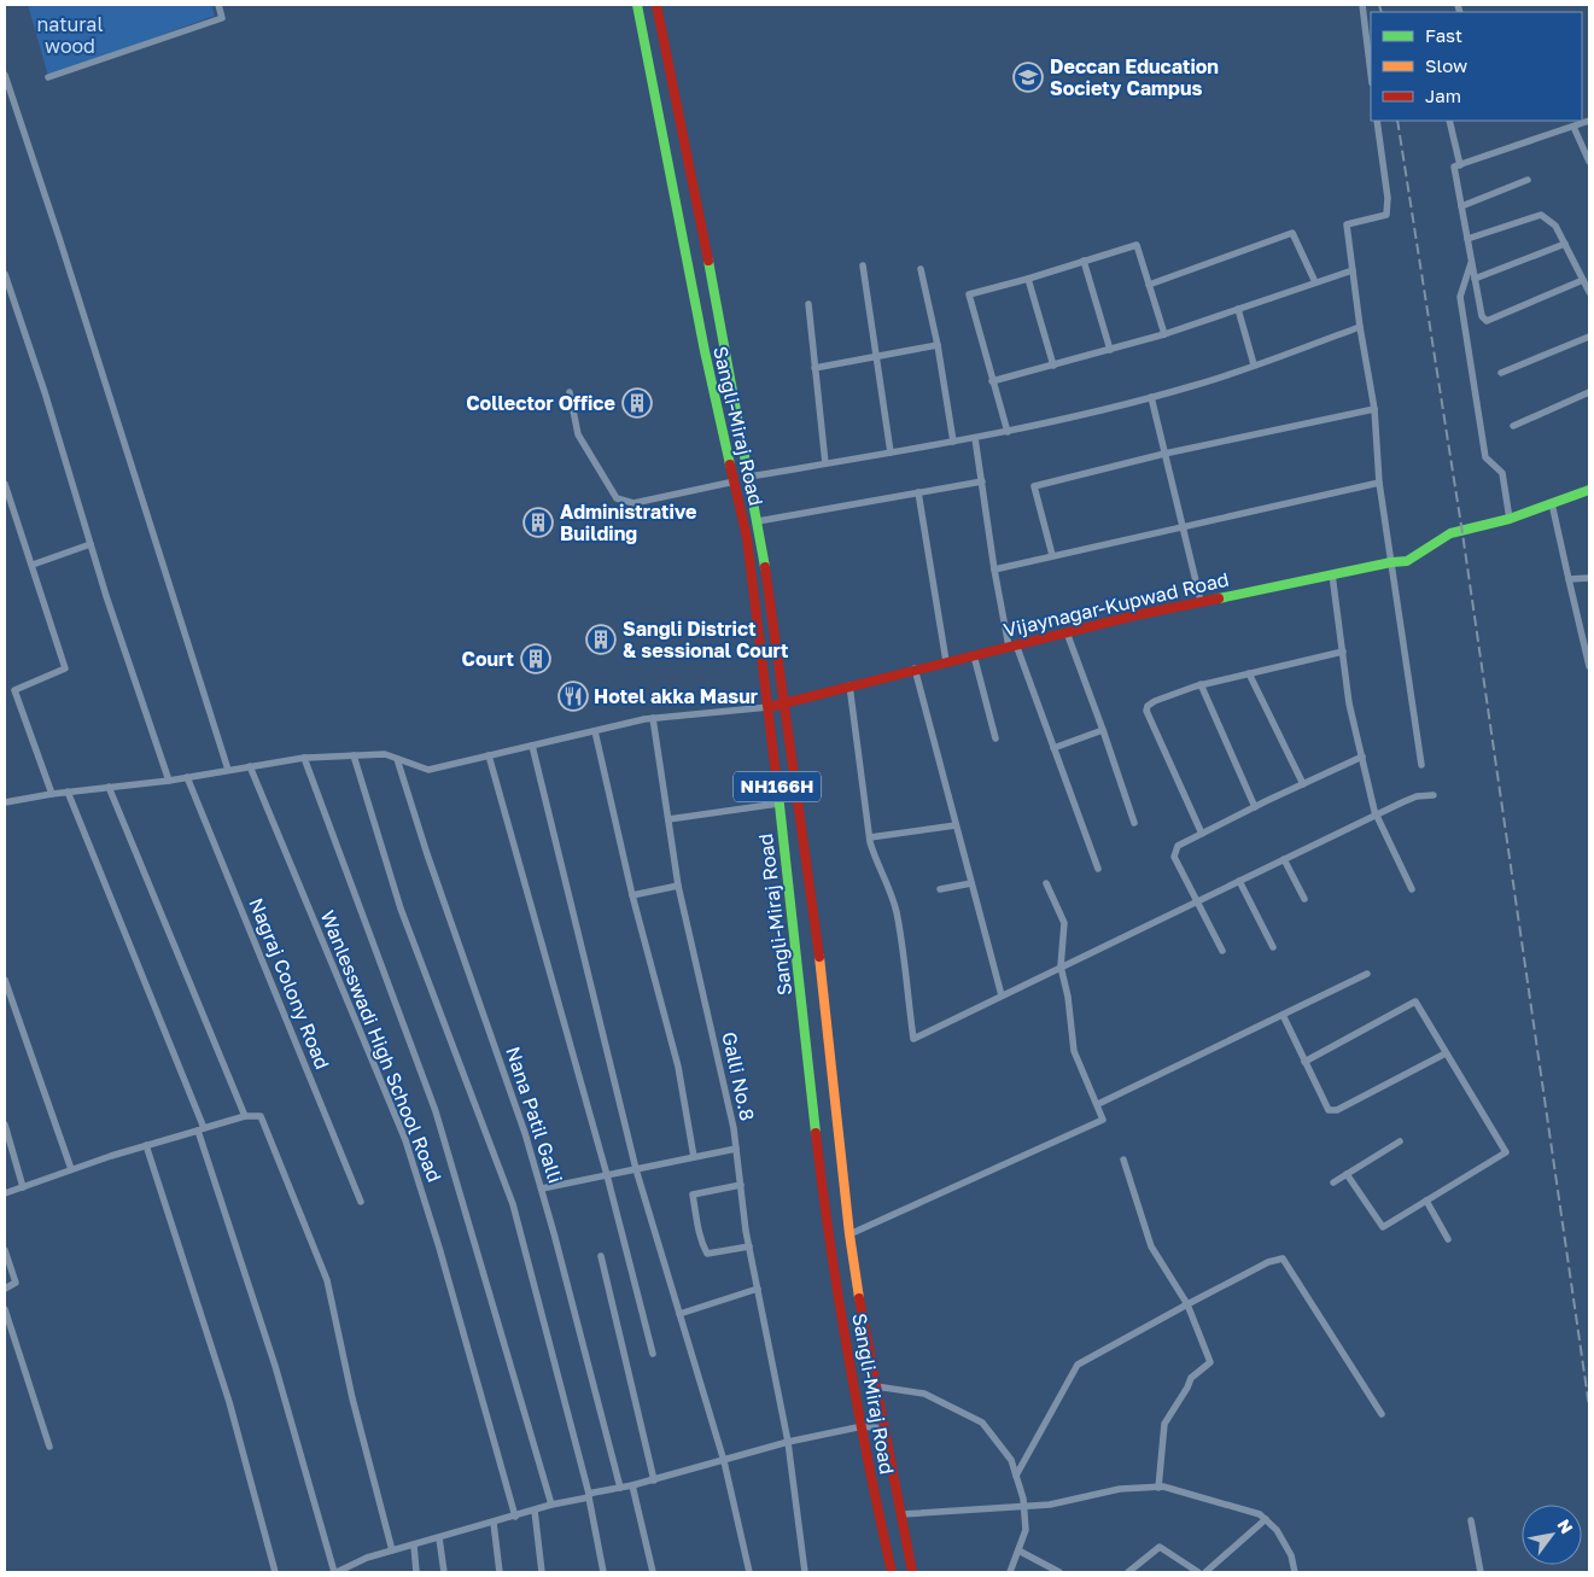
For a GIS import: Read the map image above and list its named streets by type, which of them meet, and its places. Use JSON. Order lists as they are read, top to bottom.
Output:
{
  "streets": {
    "main road": ["Sangli-Miraj Road", "Vijaynagar-Kupwad Road", "NH166H"],
    "street": [
      "Nagraj Colony Road",
      "Wanlesswadi High School Road",
      "Galli No.8",
      "Nana Patil Galli"
    ]
  },
  "crossings": [
    ["Sangli-Miraj Road", "Vijaynagar-Kupwad Road"]
  ],
  "parks": ["natural wood"],
  "places": {
    "school or university": ["Deccan Education Society Campus"],
    "building": [
      "Collector Office",
      "Administrative Building",
      "Sangli District & sessional Court",
      "Court"
    ],
    "restaurant": ["Hotel akka Masur"]
  },
  "legend": ["Fast", "Slow", "Jam"],
  "north": "top right"
}
